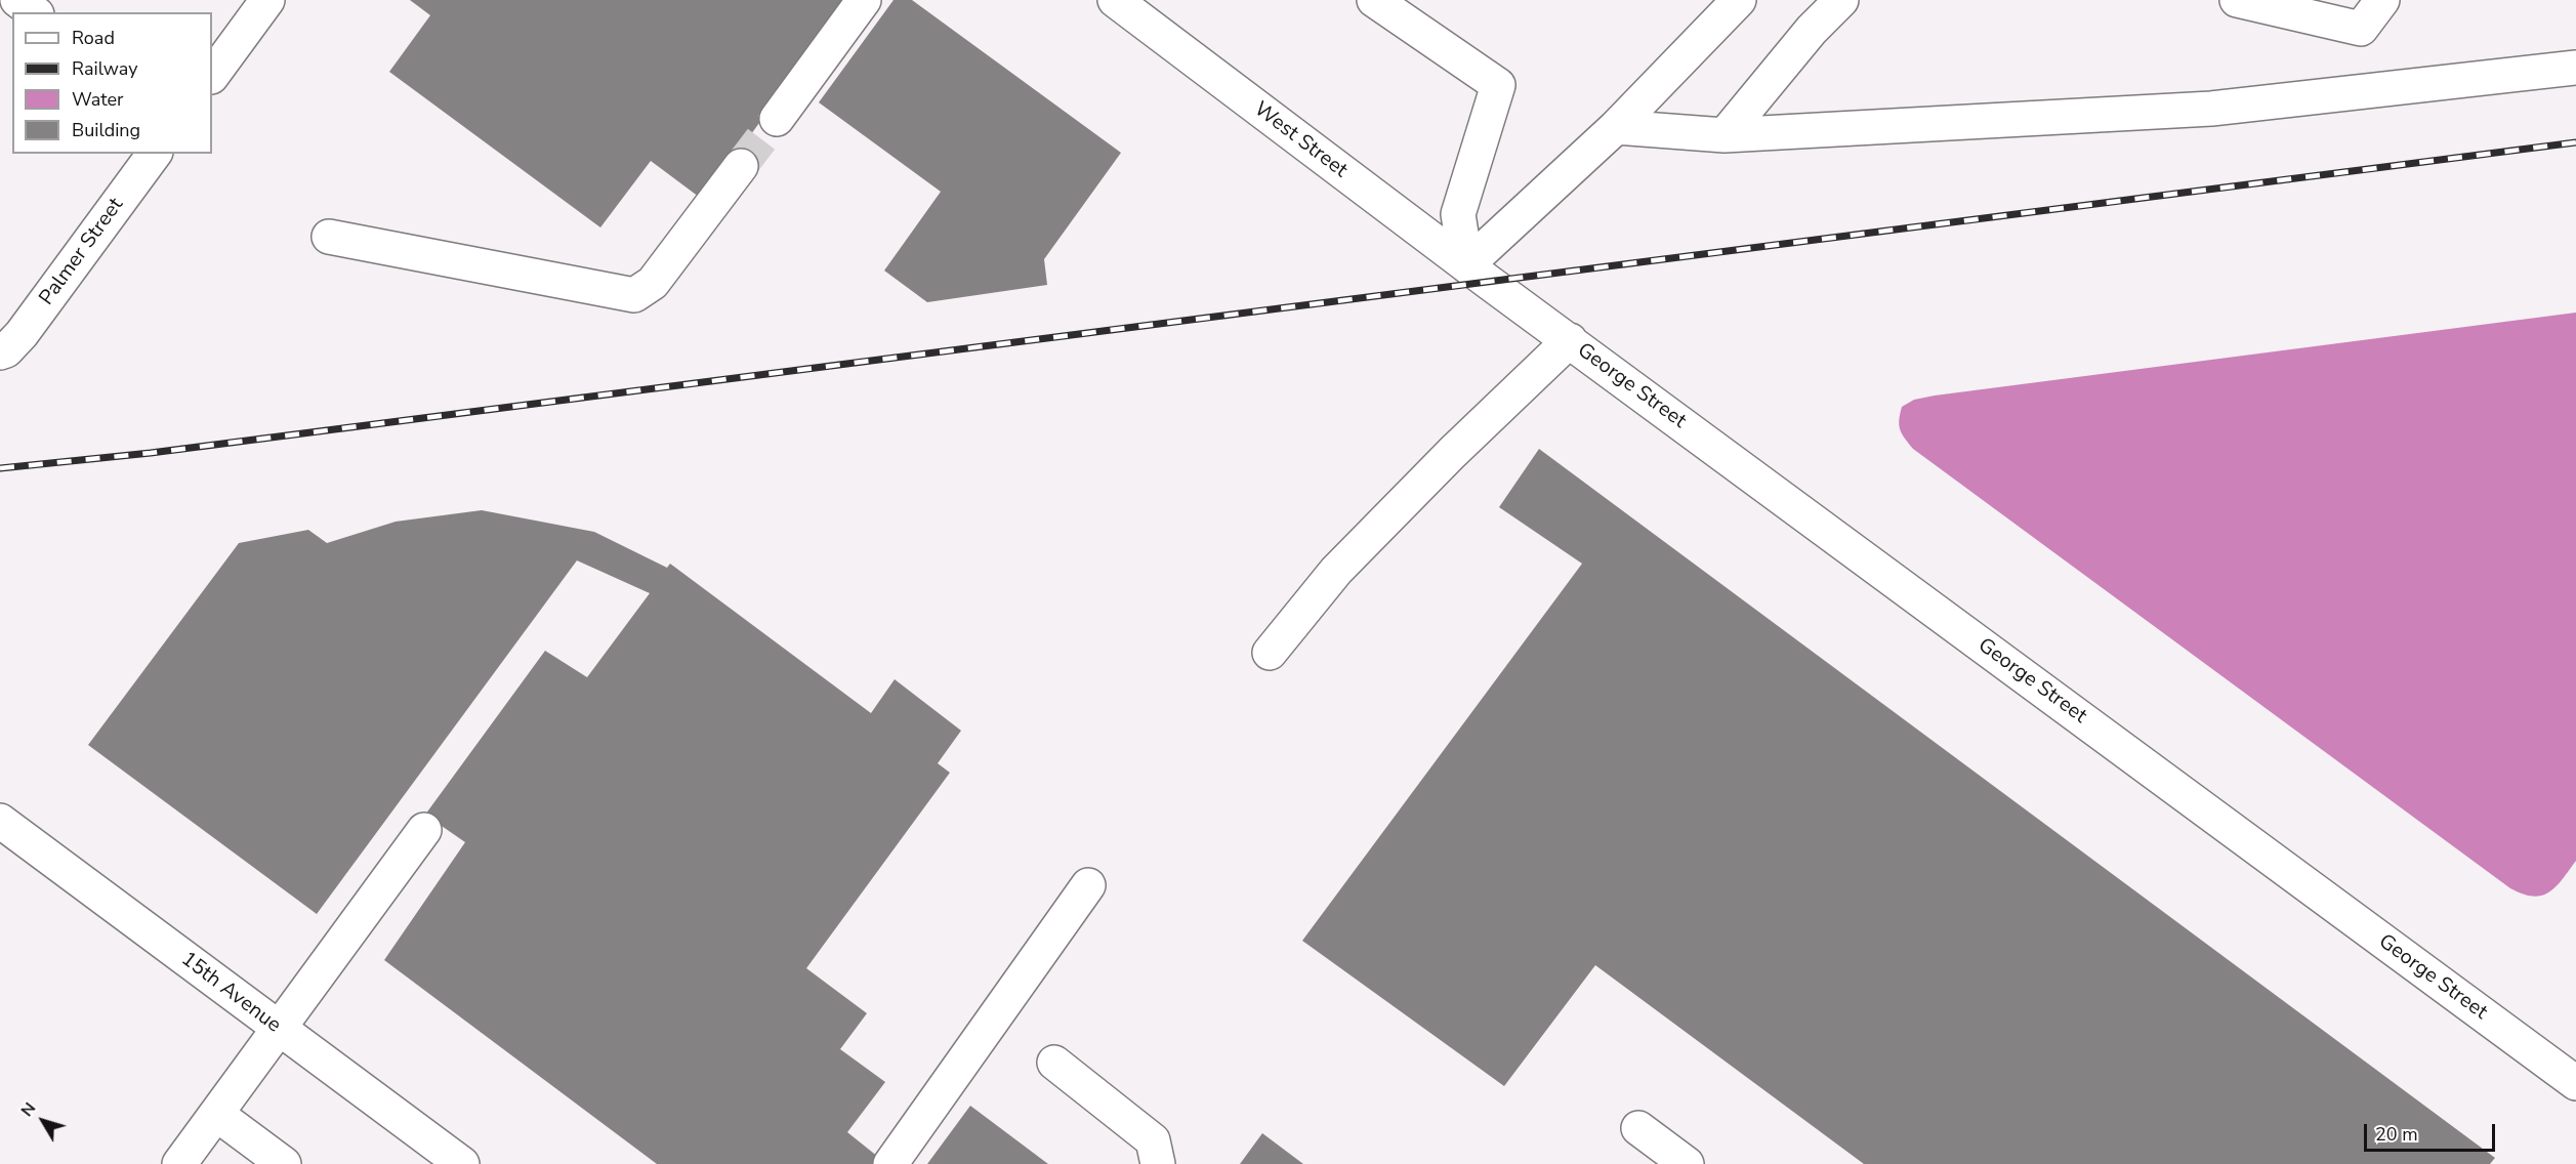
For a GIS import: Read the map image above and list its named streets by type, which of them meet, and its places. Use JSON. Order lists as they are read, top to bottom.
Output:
{
  "streets": {
    "street": [
      "West Street",
      "Palmer Street",
      "George Street",
      "15th Avenue"
    ]
  },
  "crossings": [
    ["West Street", "George Street"]
  ],
  "legend": [
    "Road",
    "Railway",
    "Water",
    "Building"
  ],
  "scale_bar": "20 m",
  "north": "top left"
}
